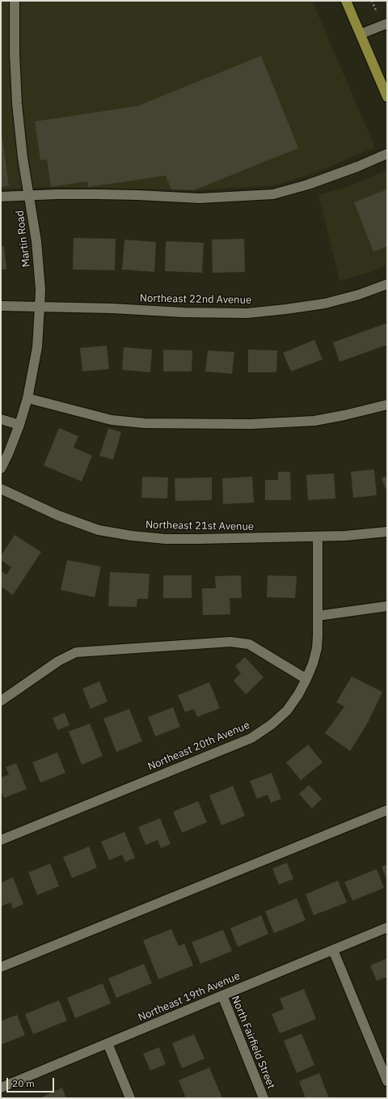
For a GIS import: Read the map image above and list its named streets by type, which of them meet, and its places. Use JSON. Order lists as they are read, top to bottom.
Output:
{
  "streets": {
    "street": [
      "Martin Road",
      "Northeast 22nd Avenue",
      "Northeast 21st Avenue",
      "Northeast 20th Avenue",
      "Northeast 19th Avenue",
      "North Fairfield Street"
    ]
  },
  "crossings": [
    ["Martin Road", "Northeast 22nd Avenue"],
    ["Northeast 21st Avenue", "Northeast 20th Avenue"],
    ["Northeast 19th Avenue", "North Fairfield Street"]
  ],
  "scale_bar": "20 m"
}
